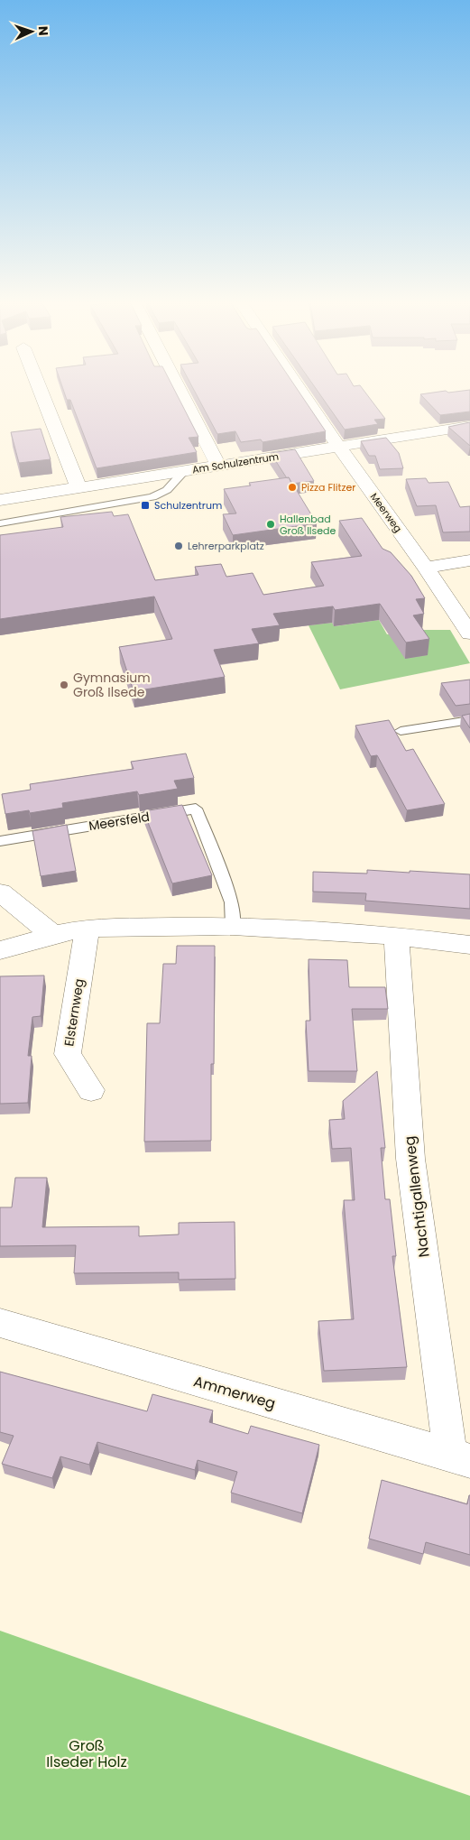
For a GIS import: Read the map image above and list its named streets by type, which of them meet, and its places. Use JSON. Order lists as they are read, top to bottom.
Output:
{
  "streets": {
    "street": [
      "Am Schulzentrum",
      "Meerweg",
      "Elsternweg",
      "Nachtigallenweg",
      "Ammerweg"
    ],
    "lane": ["Meersfeld"]
  },
  "crossings": [
    ["Am Schulzentrum", "Meerweg"],
    ["Nachtigallenweg", "Ammerweg"]
  ],
  "parks": ["Groß Ilseder Holz"],
  "places": {
    "other": [
      "Pizza Flitzer",
      "Hallenbad Groß Ilsede",
      "Lehrerparkplatz",
      "Gymnasium Groß Ilsede"
    ],
    "transit": ["Schulzentrum"]
  },
  "north": "right"
}
